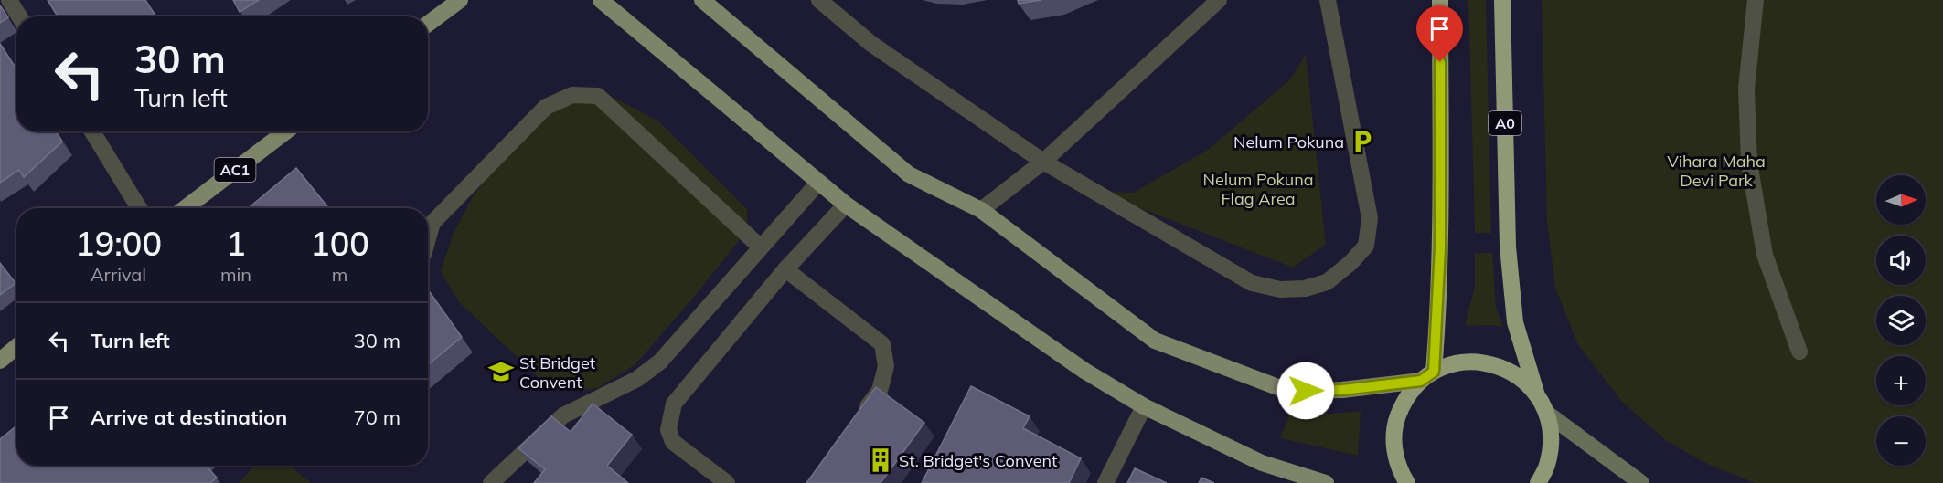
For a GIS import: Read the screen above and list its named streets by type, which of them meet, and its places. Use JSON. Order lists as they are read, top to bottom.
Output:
{
  "streets": {
    "highway": ["A0"],
    "main road": ["AC1"]
  },
  "parks": ["Vihara Maha Devi Park", "Nelum Pokuna Flag Area"],
  "places": {
    "parking": ["Nelum Pokuna"],
    "school or university": ["St Bridget Convent"],
    "building": ["St. Bridget's Convent"]
  },
  "north": "right",
  "page": {
    "turn": ["30 m", "Turn left"],
    "map_buttons": ["+", "−"],
    "eta": [
      "19:00",
      "Arrival",
      "1",
      "min",
      "100",
      "m"
    ],
    "list": [
      {
        "name": "Turn left",
        "value": "30 m"
      },
      {
        "name": "Arrive at destination",
        "value": "70 m"
      }
    ]
  }
}
